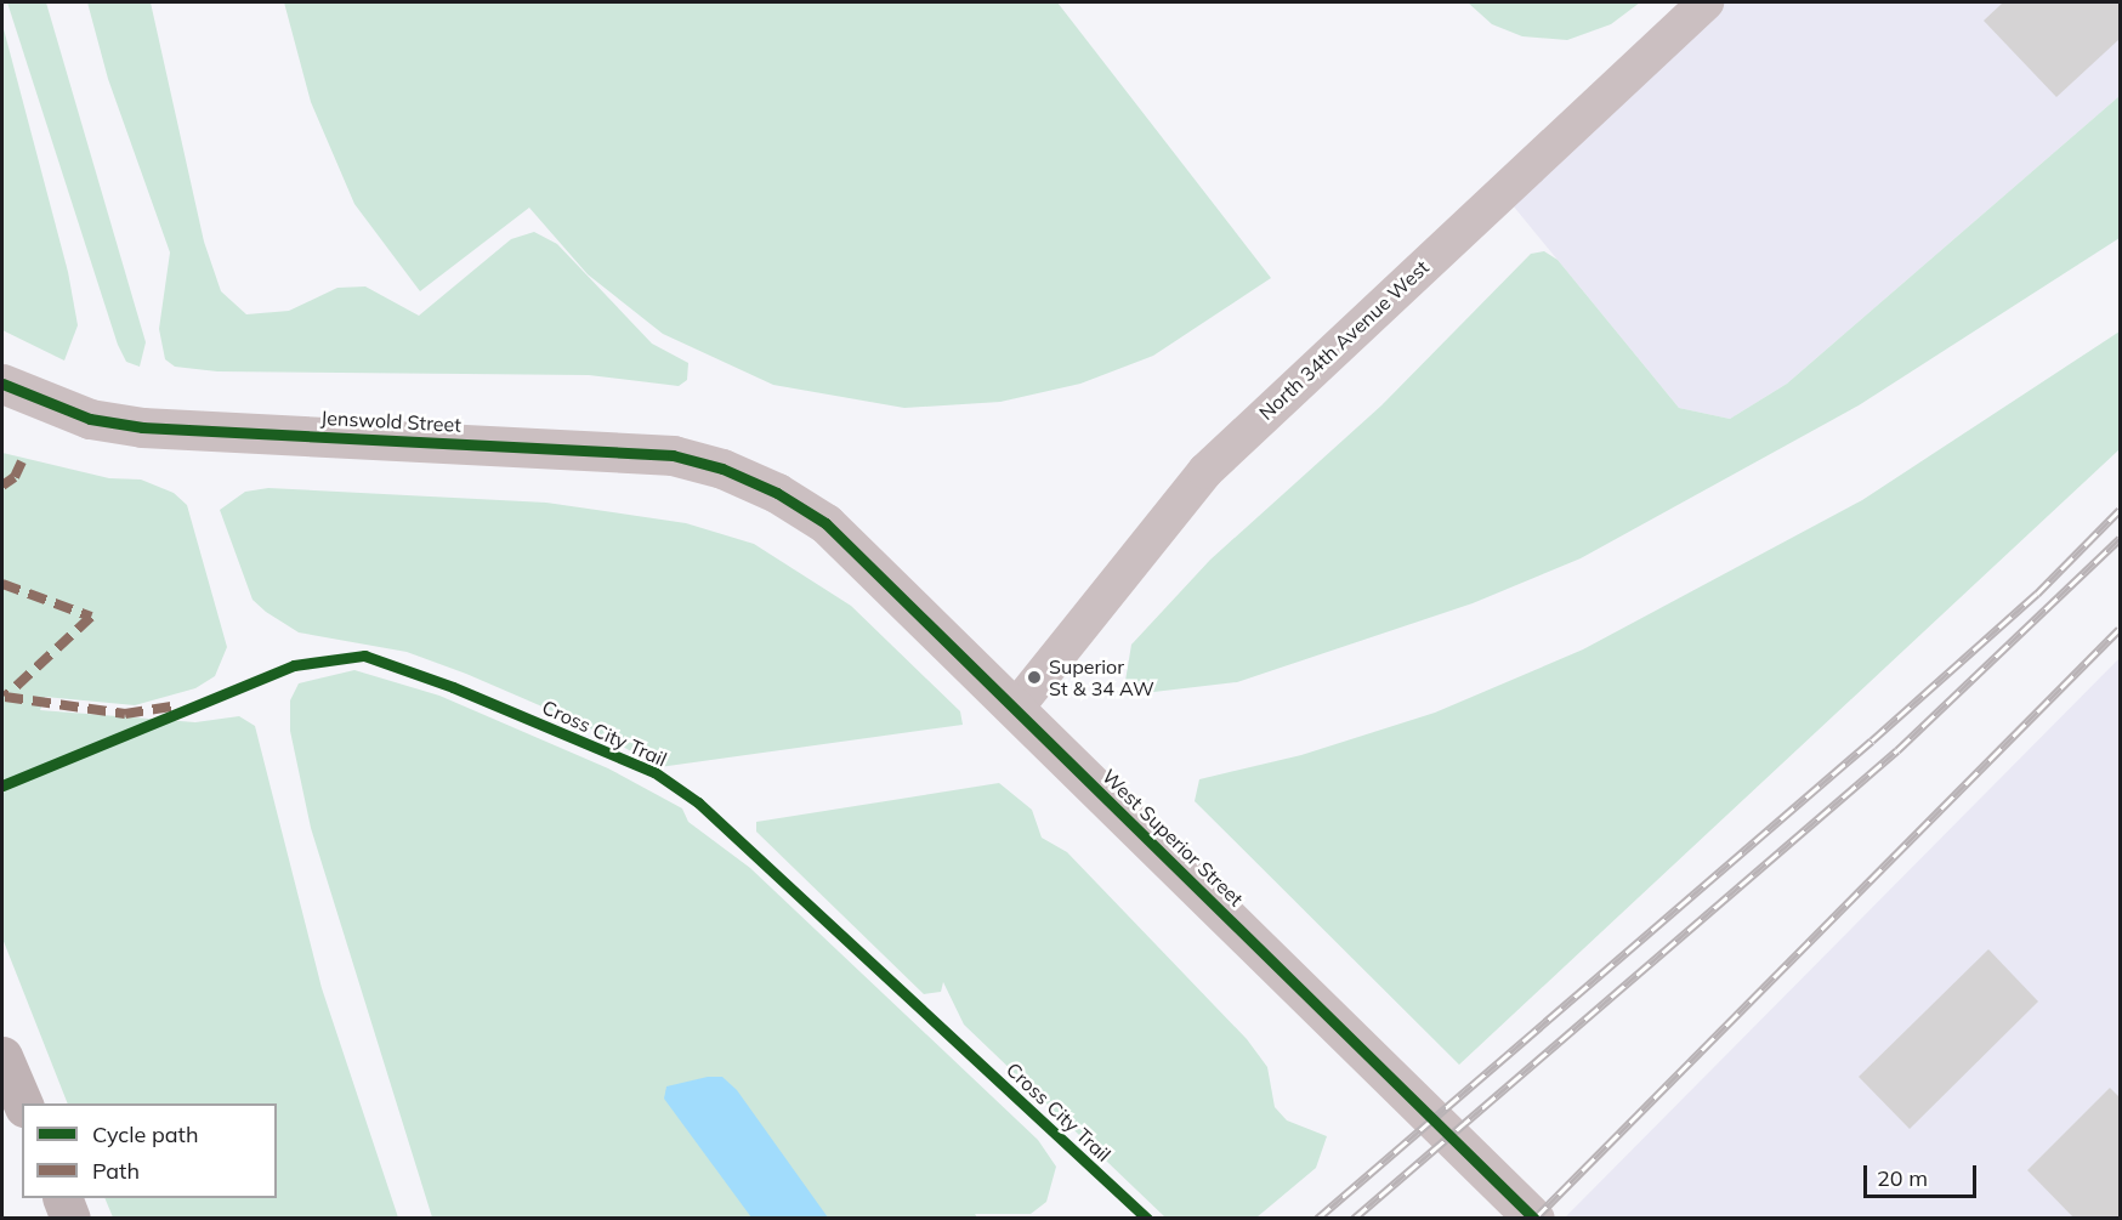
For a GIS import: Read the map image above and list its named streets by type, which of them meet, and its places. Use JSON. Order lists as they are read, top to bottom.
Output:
{
  "streets": {
    "street": ["North 34th Avenue West", "Jenswold Street", "West Superior Street"],
    "cycle path": ["Cross City Trail"]
  },
  "crossings": [
    ["North 34th Avenue West", "West Superior Street"],
    ["Jenswold Street", "West Superior Street"]
  ],
  "places": ["Superior St & 34 AW"],
  "legend": ["Cycle path", "Path"],
  "scale_bar": "20 m"
}
